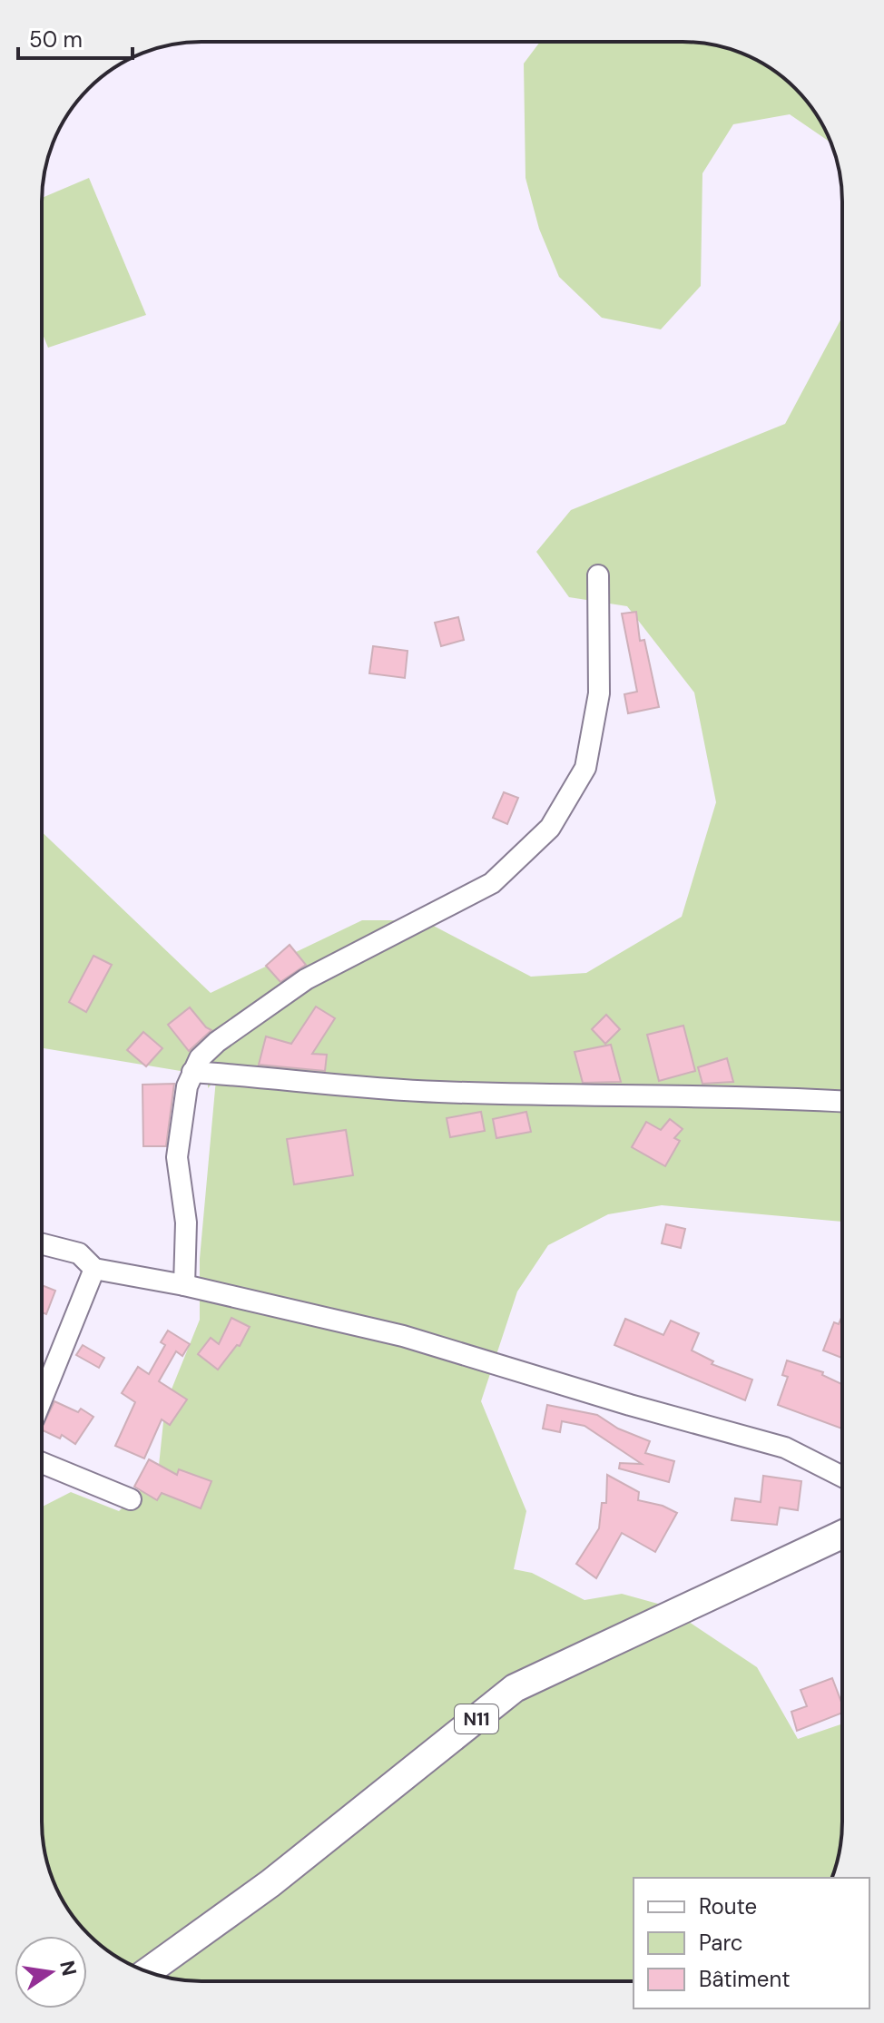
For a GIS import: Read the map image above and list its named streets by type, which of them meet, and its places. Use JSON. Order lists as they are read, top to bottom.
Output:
{
  "streets": {
    "highway": ["N11"]
  },
  "legend": ["Route", "Parc", "Bâtiment"],
  "scale_bar": "50 m",
  "north": "right"
}
